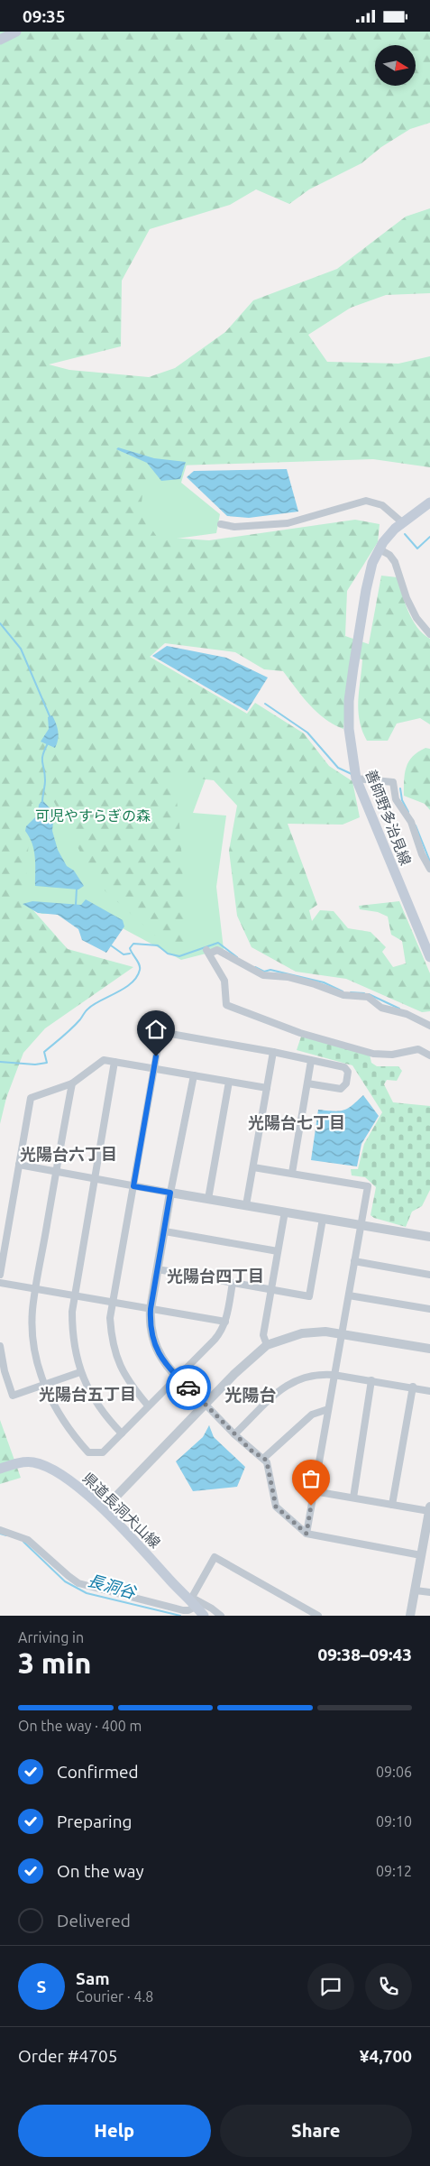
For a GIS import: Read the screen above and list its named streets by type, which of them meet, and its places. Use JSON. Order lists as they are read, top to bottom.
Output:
{
  "streets": {
    "main road": ["善師野多治見線", "県道長洞犬山線"]
  },
  "districts": [
    "光陽台七丁目",
    "光陽台六丁目",
    "光陽台四丁目",
    "光陽台五丁目",
    "光陽台"
  ],
  "water": ["長洞谷"],
  "parks": ["可児やすらぎの森"],
  "north": "right",
  "page": {
    "status": "09:35",
    "heading": ["3 min", "Arriving in", "09:38–09:43"],
    "panel": [
      "Sam",
      "Courier · 4.8",
      "Order #4705",
      "¥4,700"
    ],
    "bar": "On the way · 400 m",
    "list": [
      ["Confirmed", "09:06"],
      ["Preparing", "09:10"],
      ["On the way", "09:12"],
      "Delivered"
    ],
    "round": "S",
    "buttons": ["Help", "Share"]
  }
}
